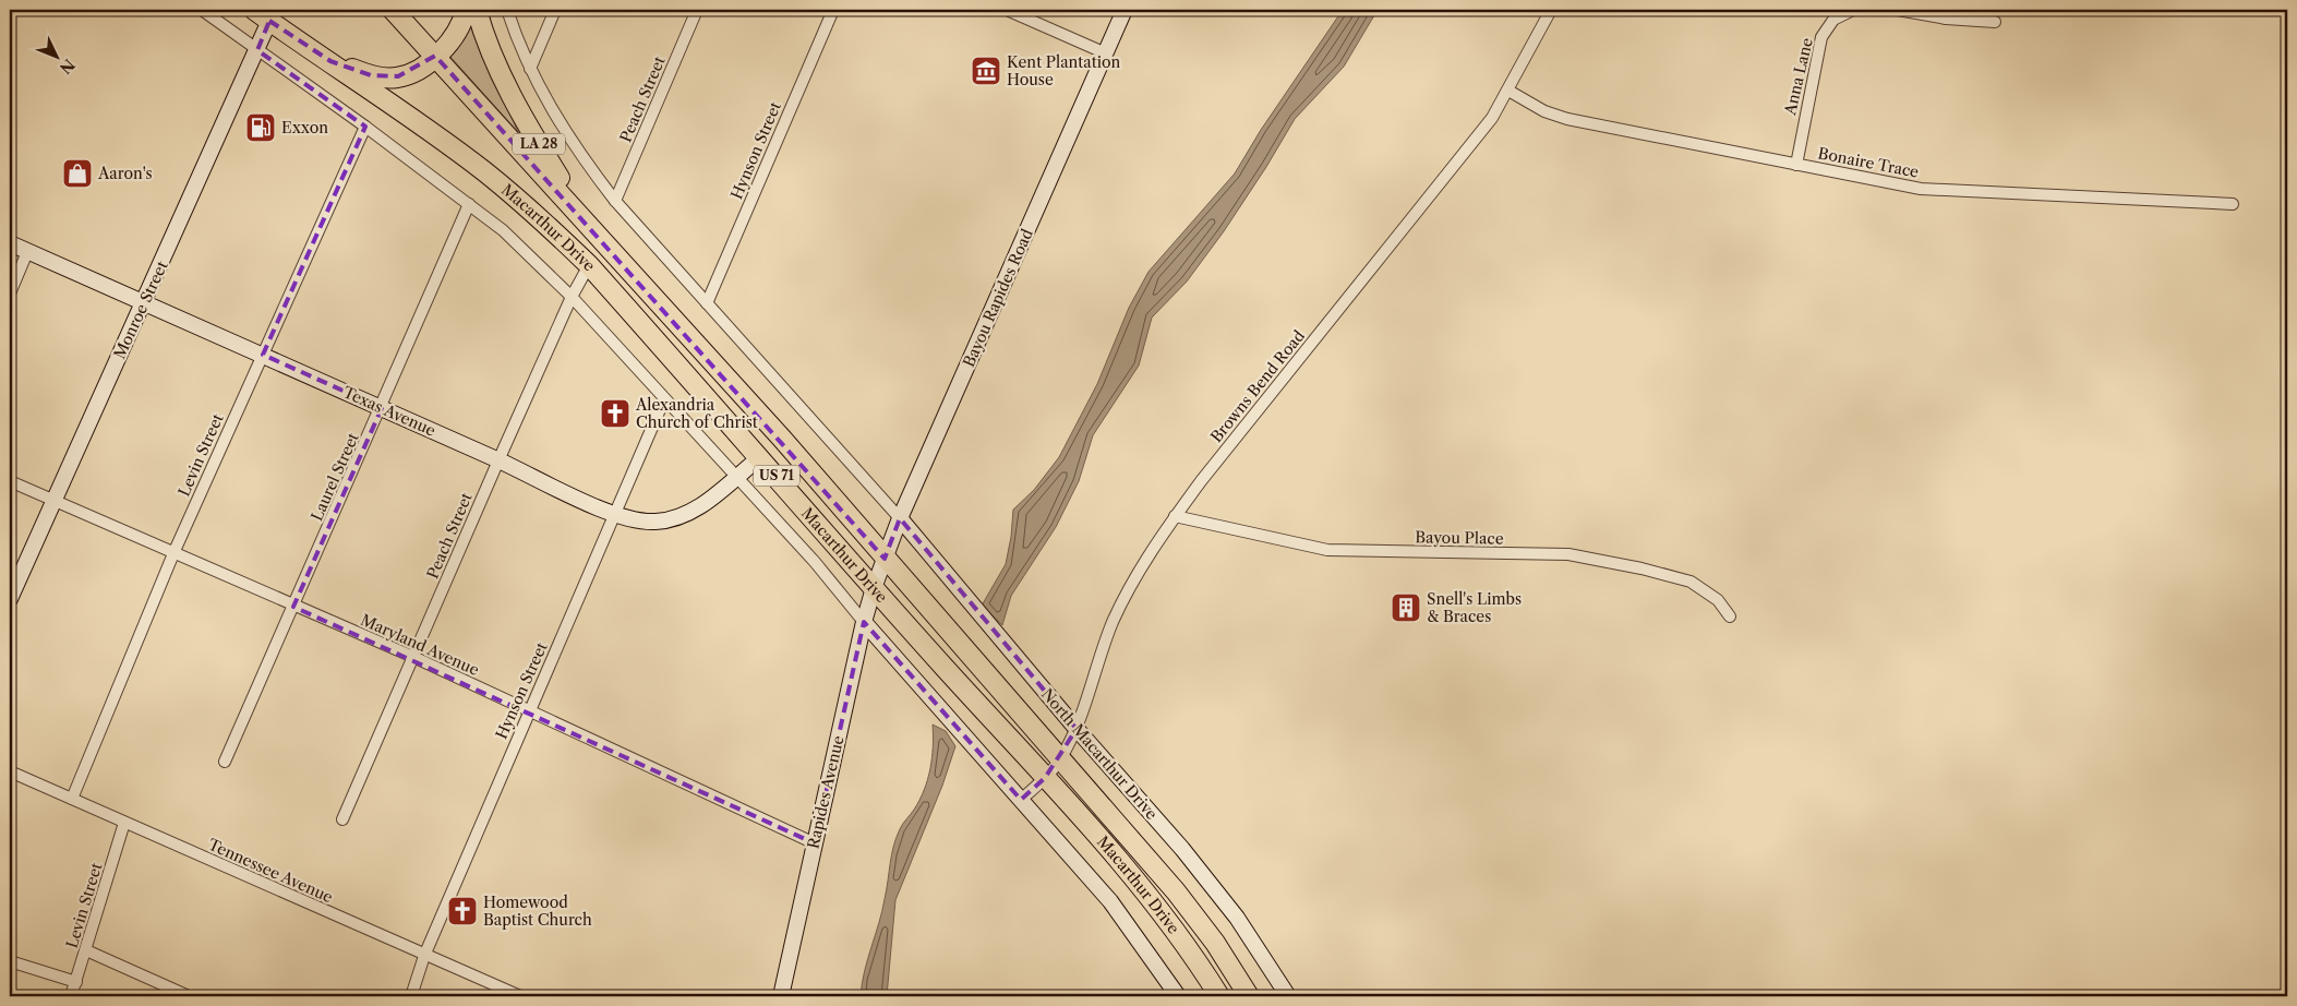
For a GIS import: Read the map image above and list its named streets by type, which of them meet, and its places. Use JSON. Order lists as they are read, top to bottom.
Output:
{
  "streets": {
    "highway": ["LA 28", "Macarthur Drive", "US 71"],
    "street": [
      "Anna Lane",
      "Peach Street",
      "Hynson Street",
      "Bonaire Trace",
      "Bayou Rapides Road",
      "Monroe Street",
      "Browns Bend Road",
      "Texas Avenue",
      "Levin Street",
      "Laurel Street",
      "Bayou Place",
      "Maryland Avenue",
      "North Macarthur Drive",
      "Rapides Avenue",
      "Tennessee Avenue"
    ]
  },
  "crossings": [
    ["Anna Lane", "Bonaire Trace"],
    ["Peach Street", "Macarthur Drive"],
    ["Peach Street", "Texas Avenue"],
    ["Peach Street", "Maryland Avenue"],
    ["LA 28", "Macarthur Drive"],
    ["Hynson Street", "Macarthur Drive"],
    ["Hynson Street", "Texas Avenue"],
    ["Hynson Street", "Maryland Avenue"],
    ["Hynson Street", "Tennessee Avenue"],
    ["Bonaire Trace", "Browns Bend Road"],
    ["Macarthur Drive", "Bayou Rapides Road"],
    ["Macarthur Drive", "Monroe Street"],
    ["Macarthur Drive", "Browns Bend Road"],
    ["Macarthur Drive", "Texas Avenue"],
    ["Macarthur Drive", "Levin Street"],
    ["Macarthur Drive", "Laurel Street"],
    ["Macarthur Drive", "Rapides Avenue"],
    ["Bayou Rapides Road", "North Macarthur Drive"],
    ["Bayou Rapides Road", "Rapides Avenue"],
    ["Monroe Street", "Texas Avenue"],
    ["Monroe Street", "Maryland Avenue"],
    ["Browns Bend Road", "Bayou Place"],
    ["Browns Bend Road", "North Macarthur Drive"],
    ["Texas Avenue", "Levin Street"],
    ["Texas Avenue", "Laurel Street"],
    ["Levin Street", "Maryland Avenue"],
    ["Levin Street", "Tennessee Avenue"],
    ["Laurel Street", "Maryland Avenue"],
    ["Maryland Avenue", "Rapides Avenue"]
  ],
  "places": {
    "museum": ["Kent Plantation House"],
    "fuel station": ["Exxon"],
    "shop": ["Aaron's"],
    "church": ["Alexandria Church of Christ", "Homewood Baptist Church"],
    "building": ["Snell's Limbs & Braces"]
  },
  "north": "bottom right"
}
